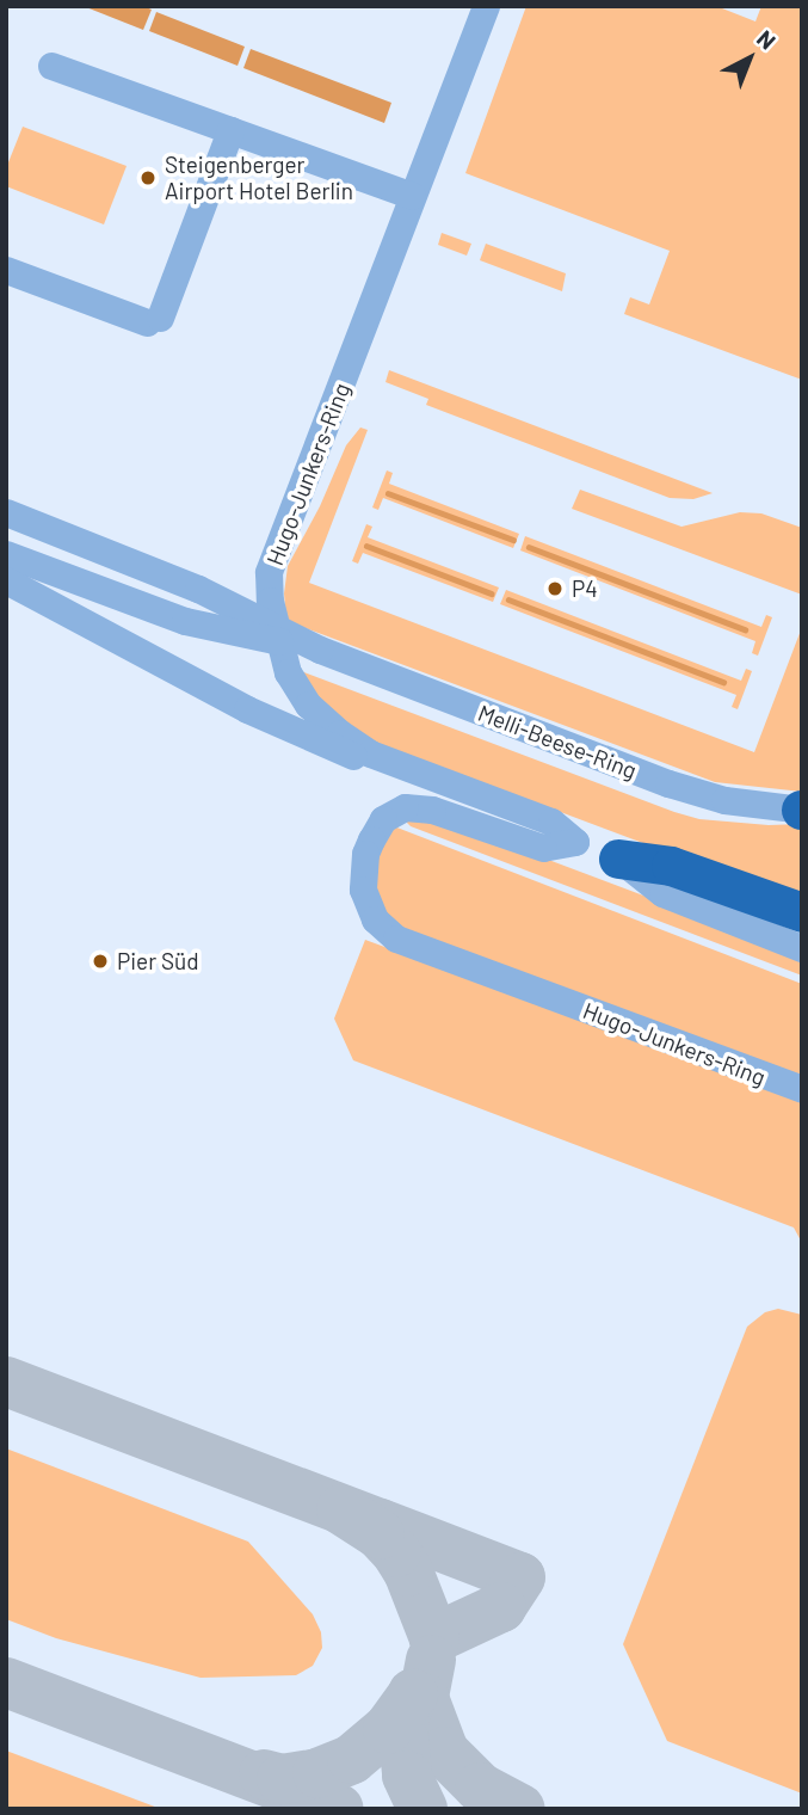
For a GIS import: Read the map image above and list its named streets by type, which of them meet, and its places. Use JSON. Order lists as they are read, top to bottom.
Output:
{
  "streets": {
    "street": ["Hugo-Junkers-Ring", "Melli-Beese-Ring"]
  },
  "places": ["Steigenberger Airport Hotel Berlin", "P4", "Pier Süd"],
  "north": "top right"
}
